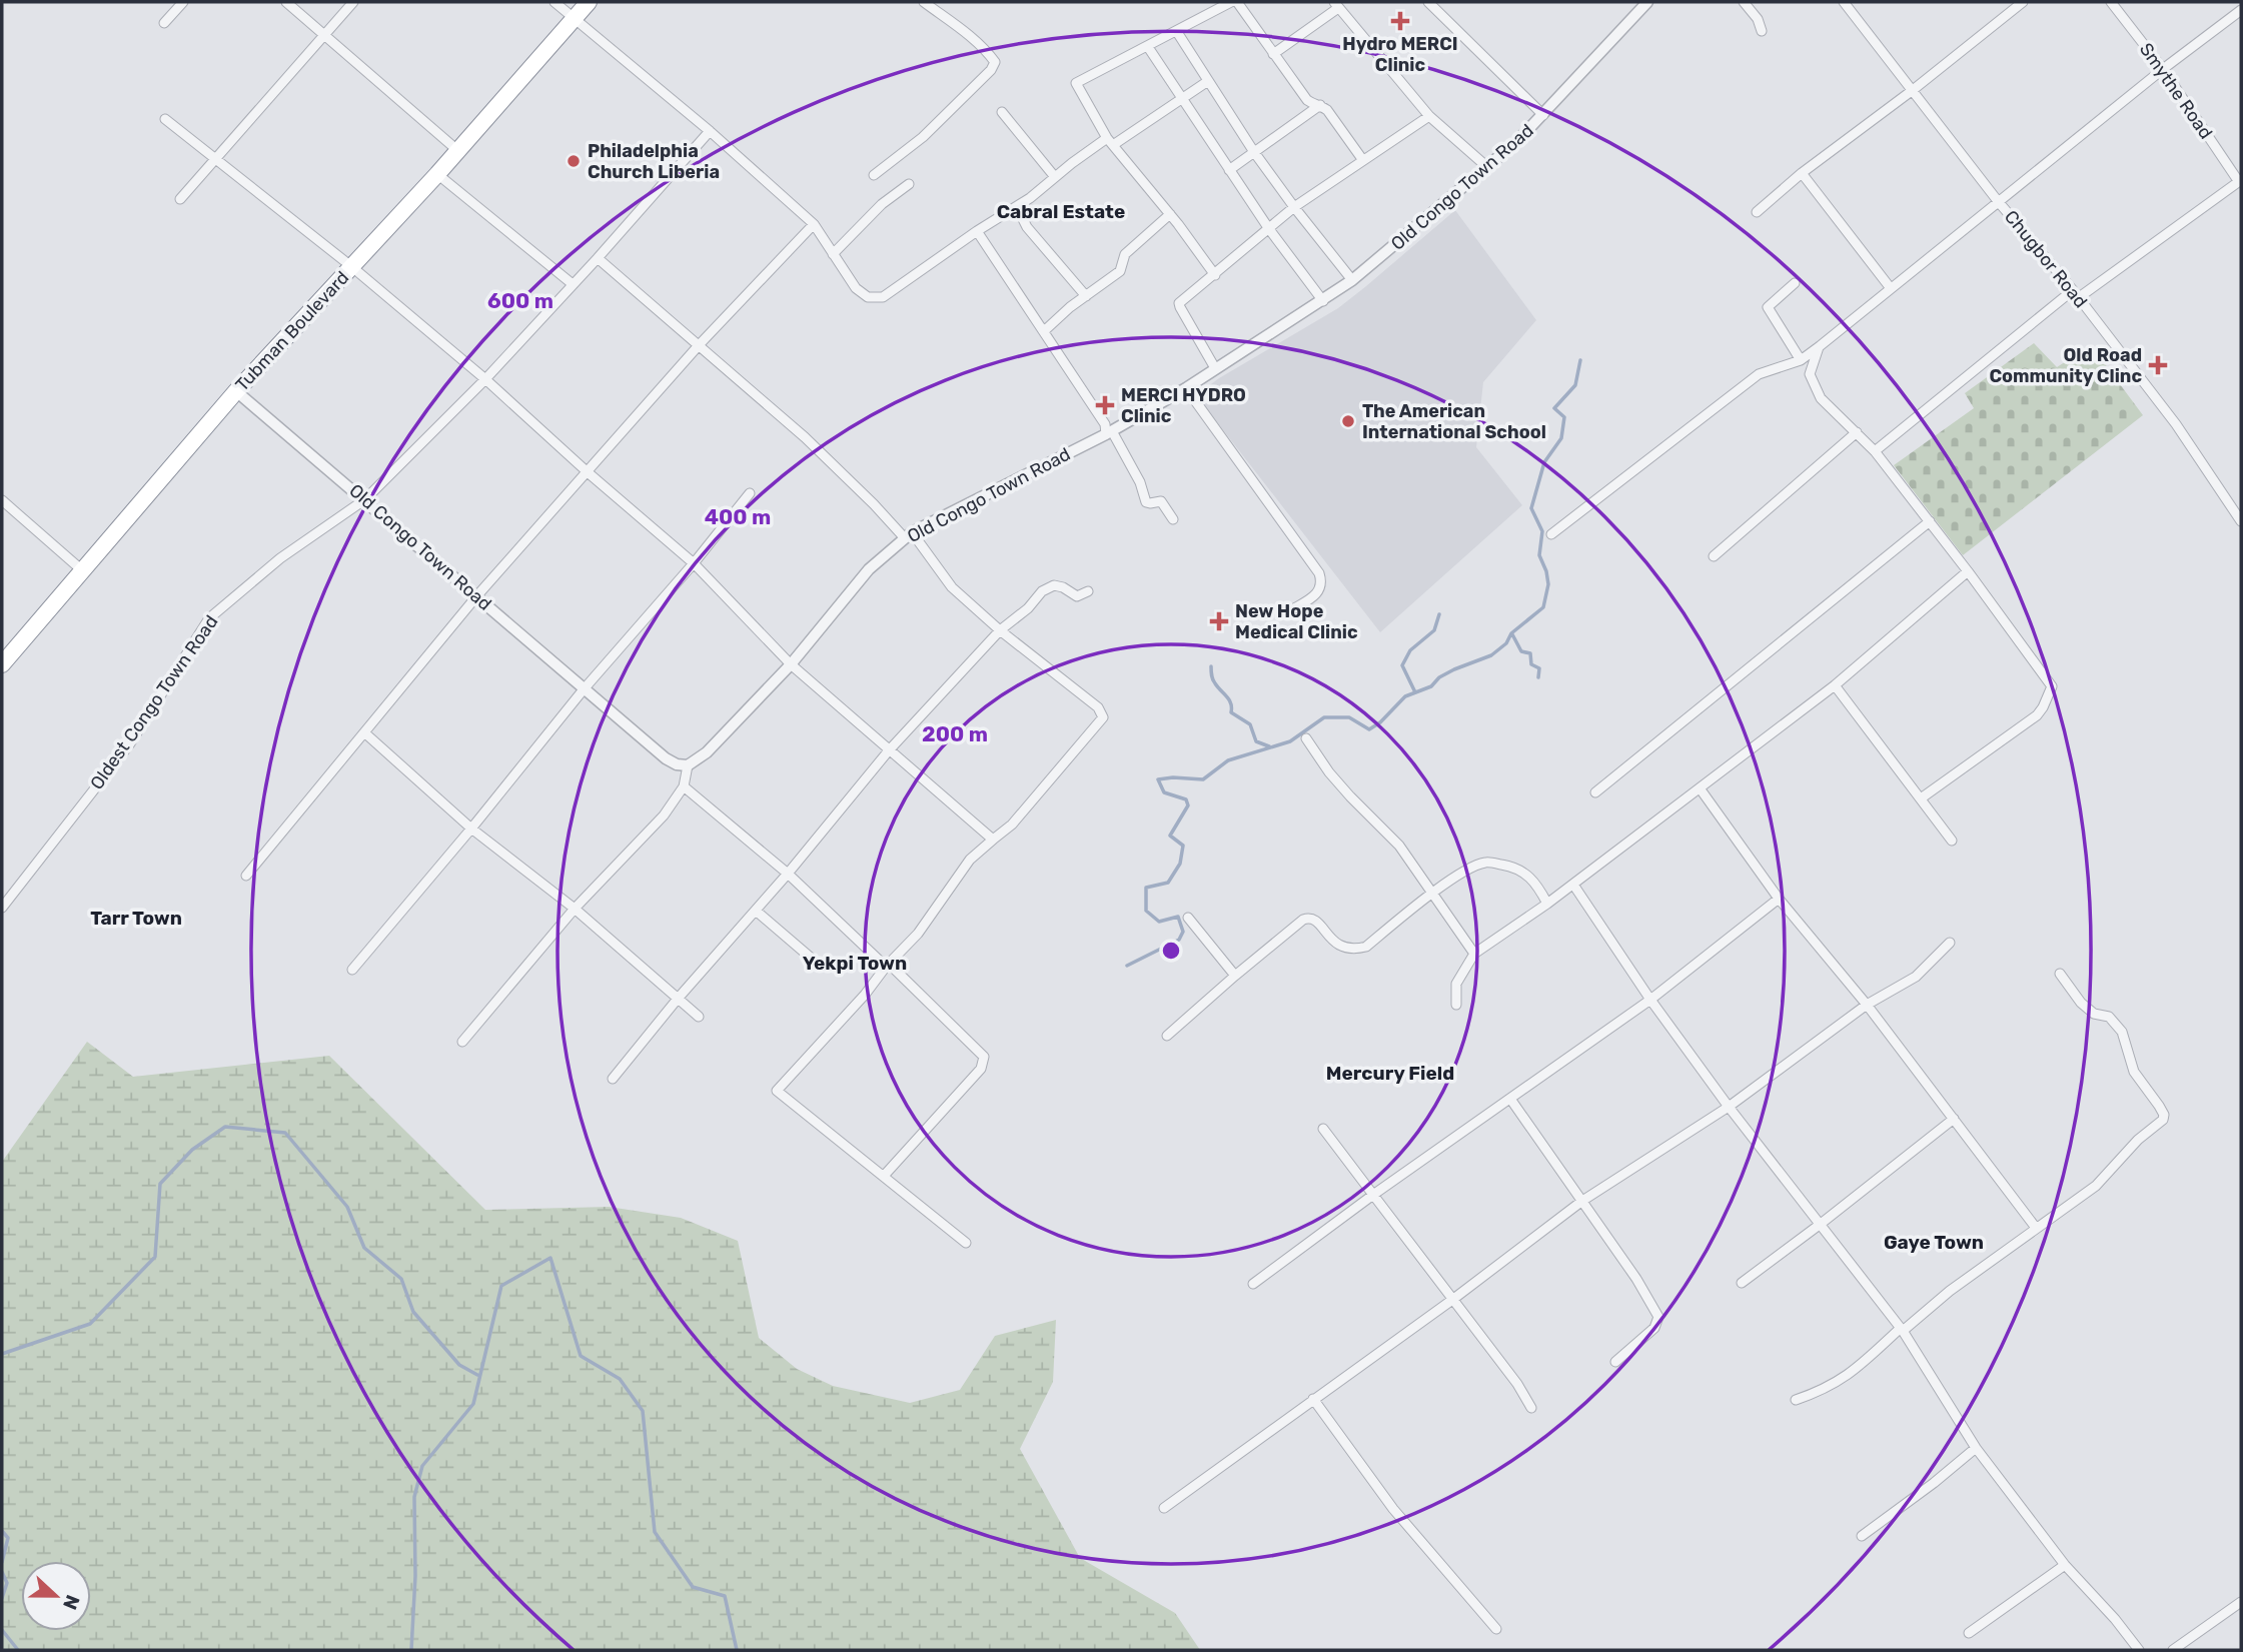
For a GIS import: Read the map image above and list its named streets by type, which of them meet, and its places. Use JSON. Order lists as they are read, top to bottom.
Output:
{
  "streets": {
    "highway": ["Tubman Boulevard"],
    "street": [
      "Smythe Road",
      "Old Congo Town Road",
      "Chugbor Road",
      "Oldest Congo Town Road"
    ]
  },
  "crossings": [
    ["Old Congo Town Road", "Tubman Boulevard"],
    ["Old Congo Town Road", "Oldest Congo Town Road"]
  ],
  "districts": [
    "Cabral Estate",
    "Tarr Town",
    "Yekpi Town",
    "Mercury Field",
    "Gaye Town"
  ],
  "places": {
    "health": [
      "Hydro MERCI Clinic",
      "Old Road Community Clinc",
      "MERCI HYDRO Clinic",
      "New Hope Medical Clinic"
    ],
    "other": ["Philadelphia Church Liberia", "The American International School"]
  },
  "north": "right",
  "rings": ["600 m", "400 m", "200 m"]
}
